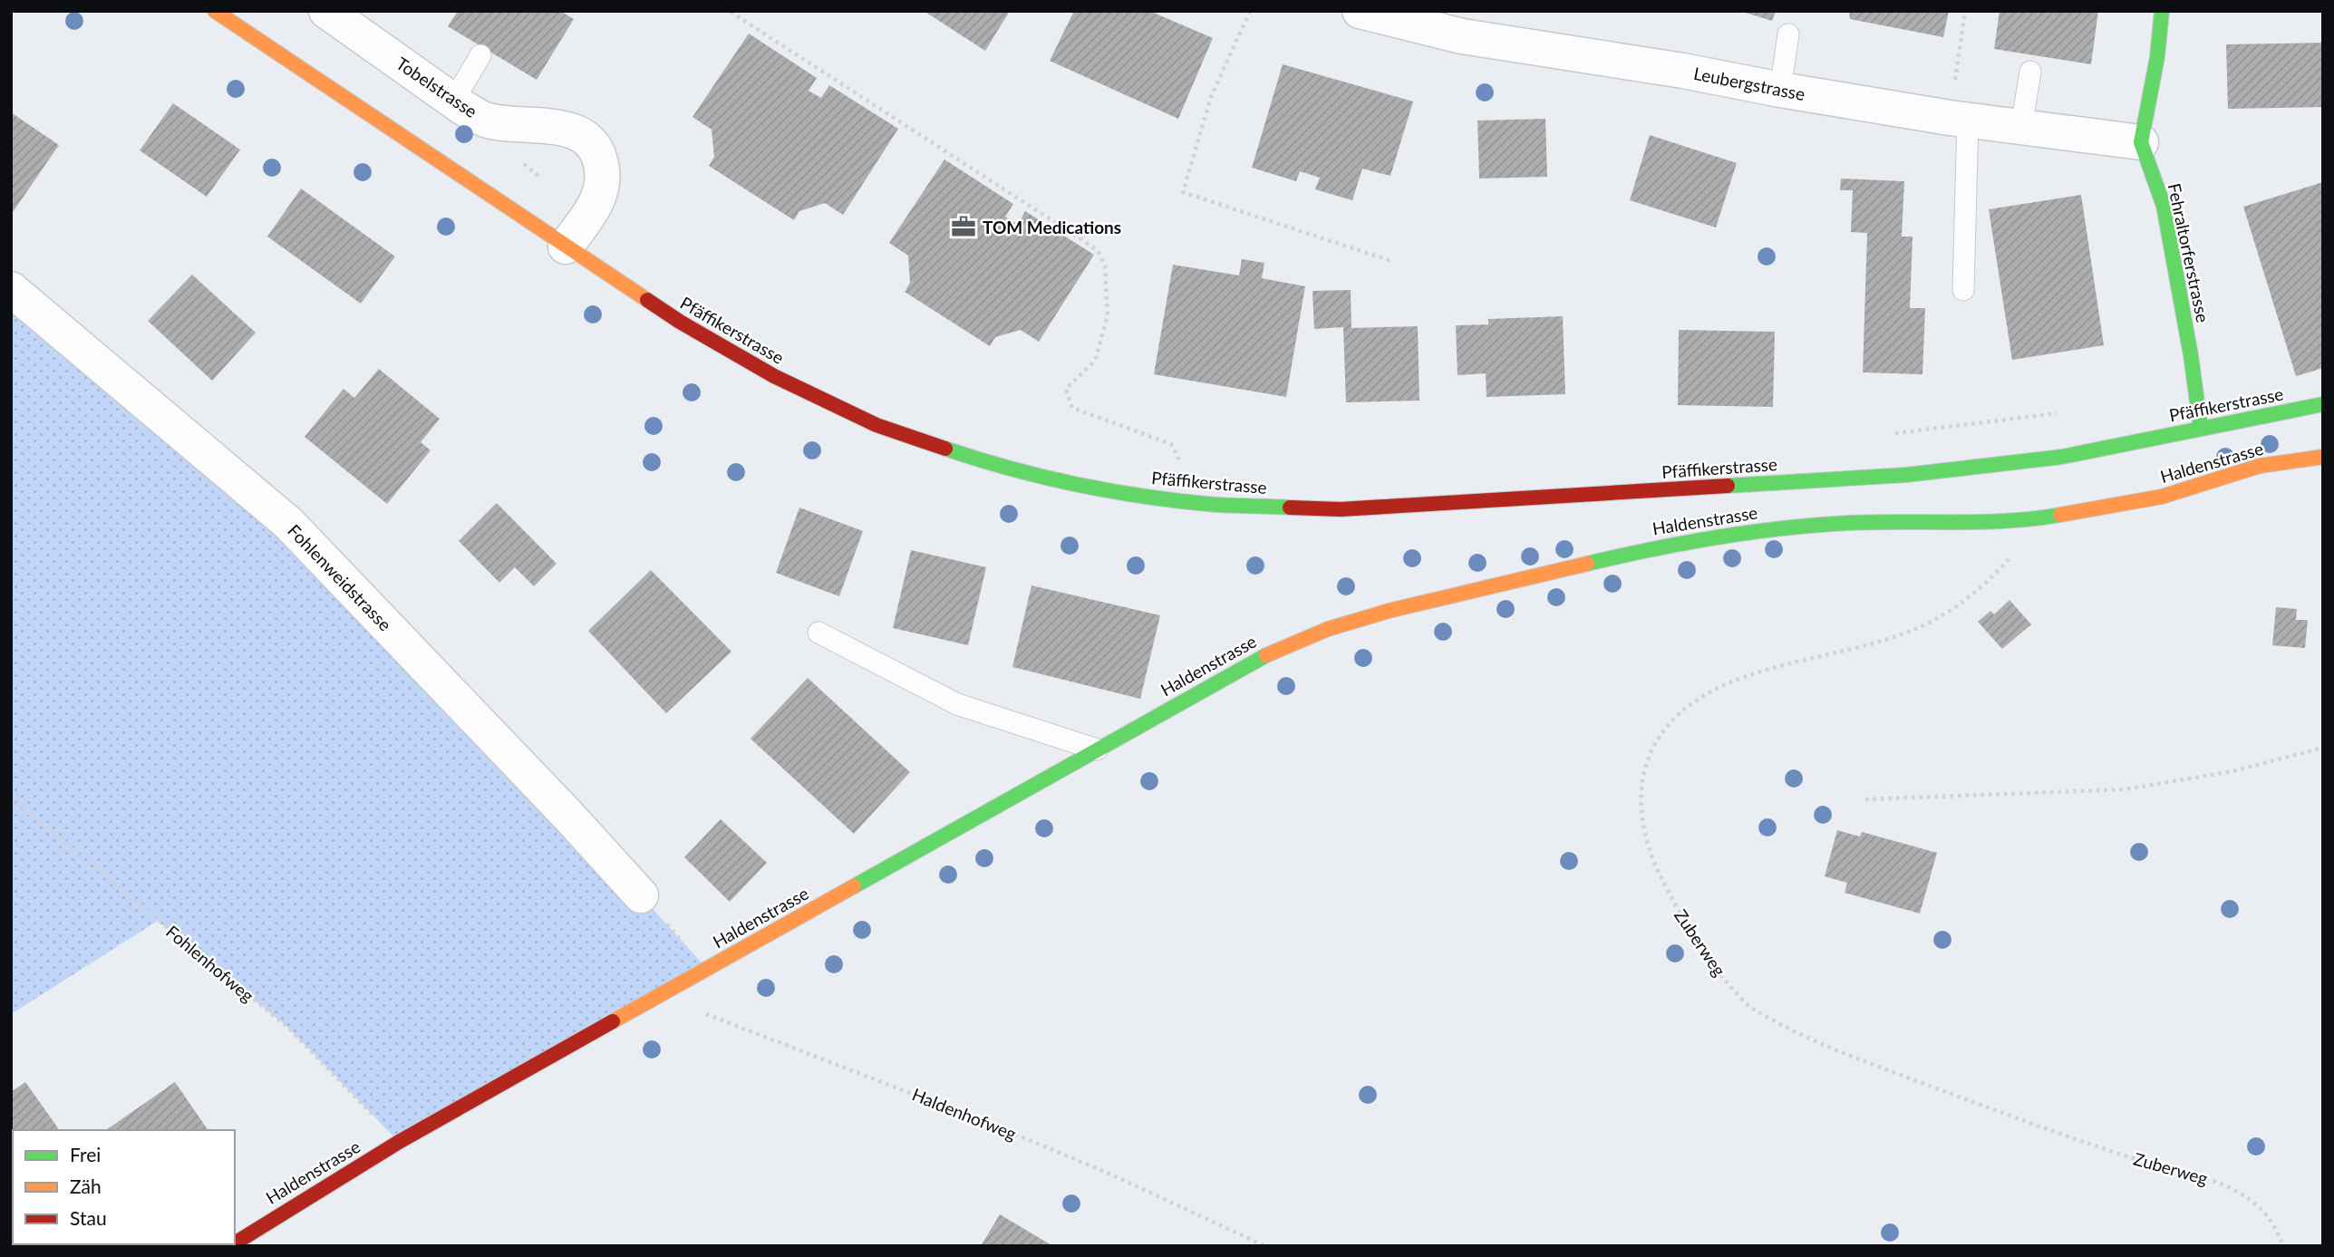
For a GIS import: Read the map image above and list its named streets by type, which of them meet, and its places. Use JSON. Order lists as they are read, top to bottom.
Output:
{
  "streets": {
    "street": [
      "Leubergstrasse",
      "Tobelstrasse",
      "Fehraltorferstrasse",
      "Pfäffikerstrasse",
      "Haldenstrasse",
      "Fohlenweidstrasse"
    ],
    "path": ["Zuberweg", "Fohlenhofweg", "Haldenhofweg"]
  },
  "crossings": [
    ["Leubergstrasse", "Fehraltorferstrasse"],
    ["Tobelstrasse", "Pfäffikerstrasse"],
    ["Fehraltorferstrasse", "Pfäffikerstrasse"],
    ["Haldenstrasse", "Zuberweg"],
    ["Haldenstrasse", "Fohlenhofweg"],
    ["Haldenstrasse", "Haldenhofweg"]
  ],
  "places": {
    "office": ["TOM Medications"]
  },
  "legend": ["Frei", "Zäh", "Stau"]
}
